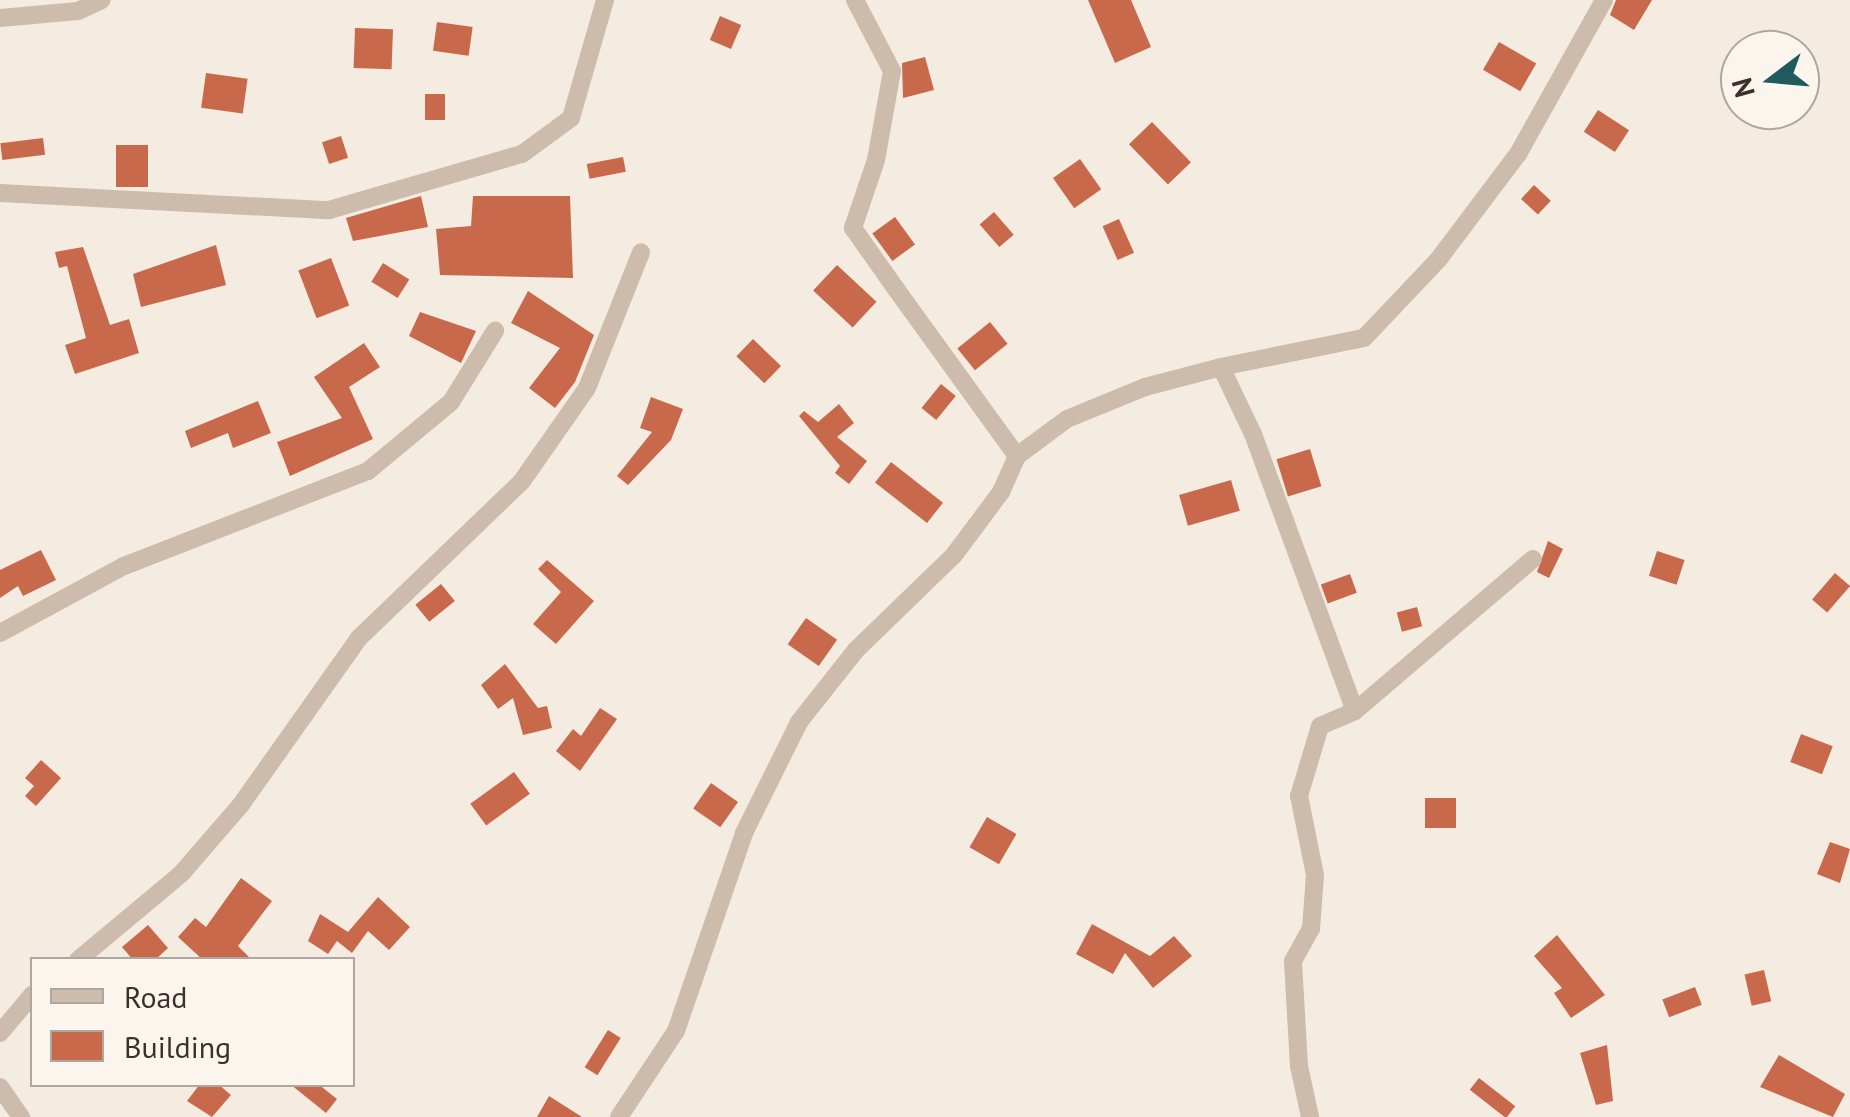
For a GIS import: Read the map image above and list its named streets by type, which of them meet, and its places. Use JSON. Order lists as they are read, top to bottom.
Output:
{
  "legend": ["Road", "Building"],
  "north": "left"
}
